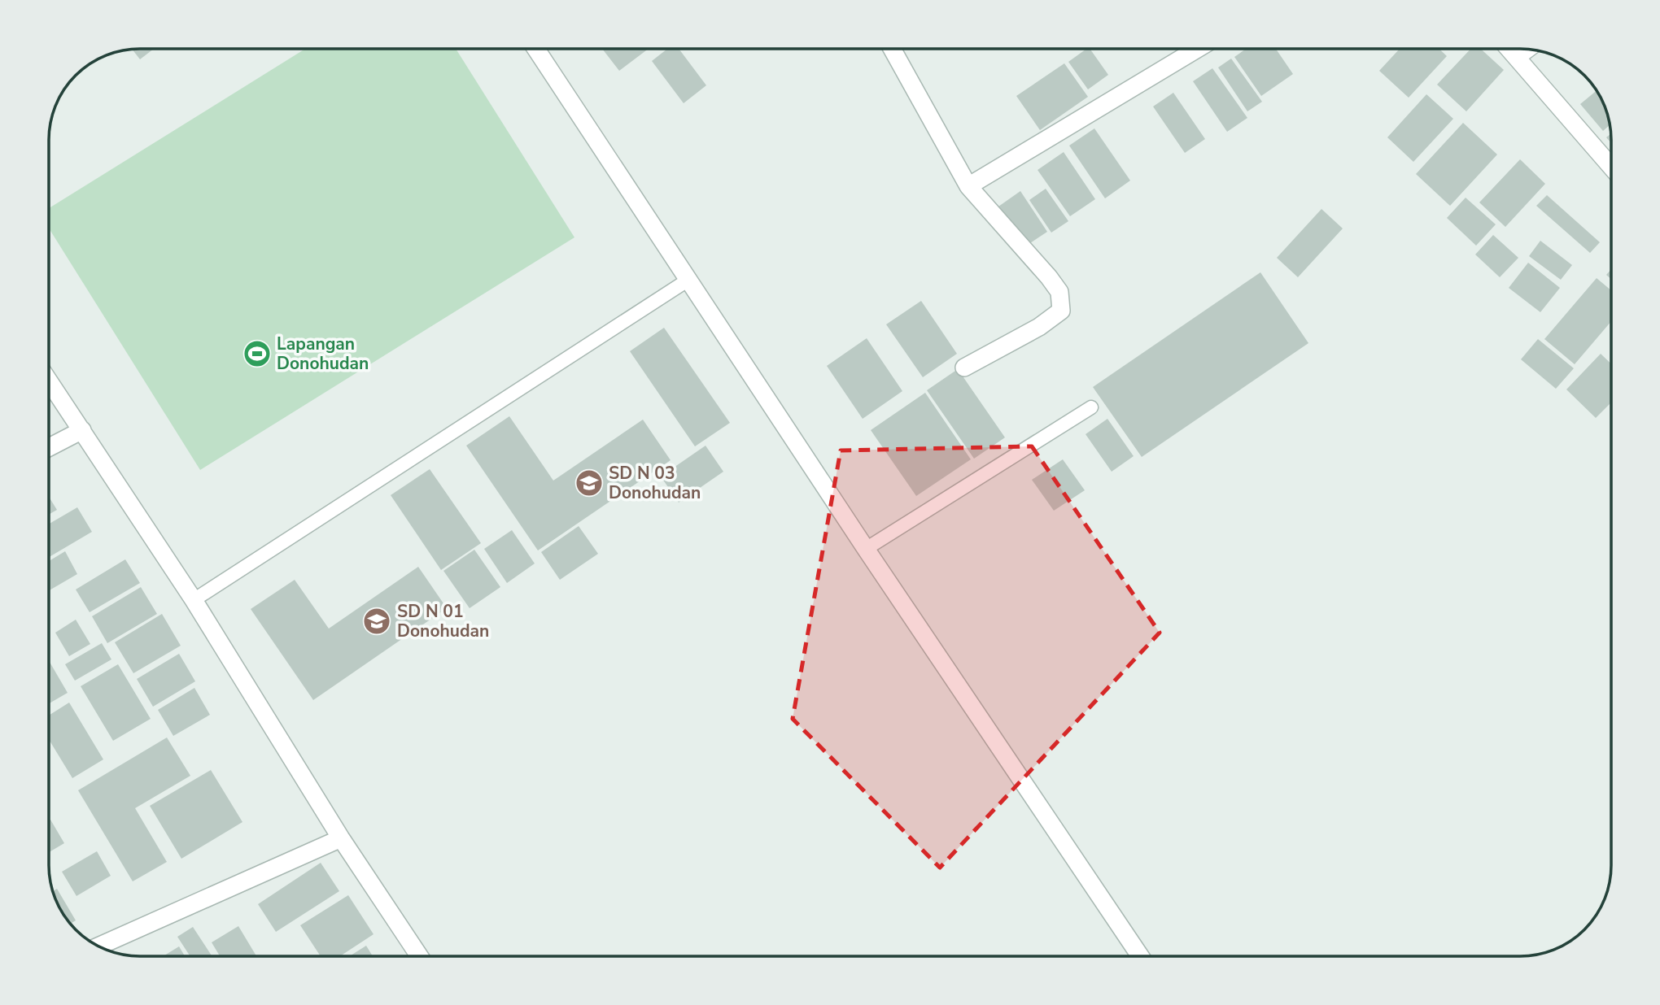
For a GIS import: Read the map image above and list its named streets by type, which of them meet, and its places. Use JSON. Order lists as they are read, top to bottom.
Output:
{
  "places": {
    "sports": ["Lapangan Donohudan"],
    "school or university": ["SD N 03 Donohudan", "SD N 01 Donohudan"]
  }
}
